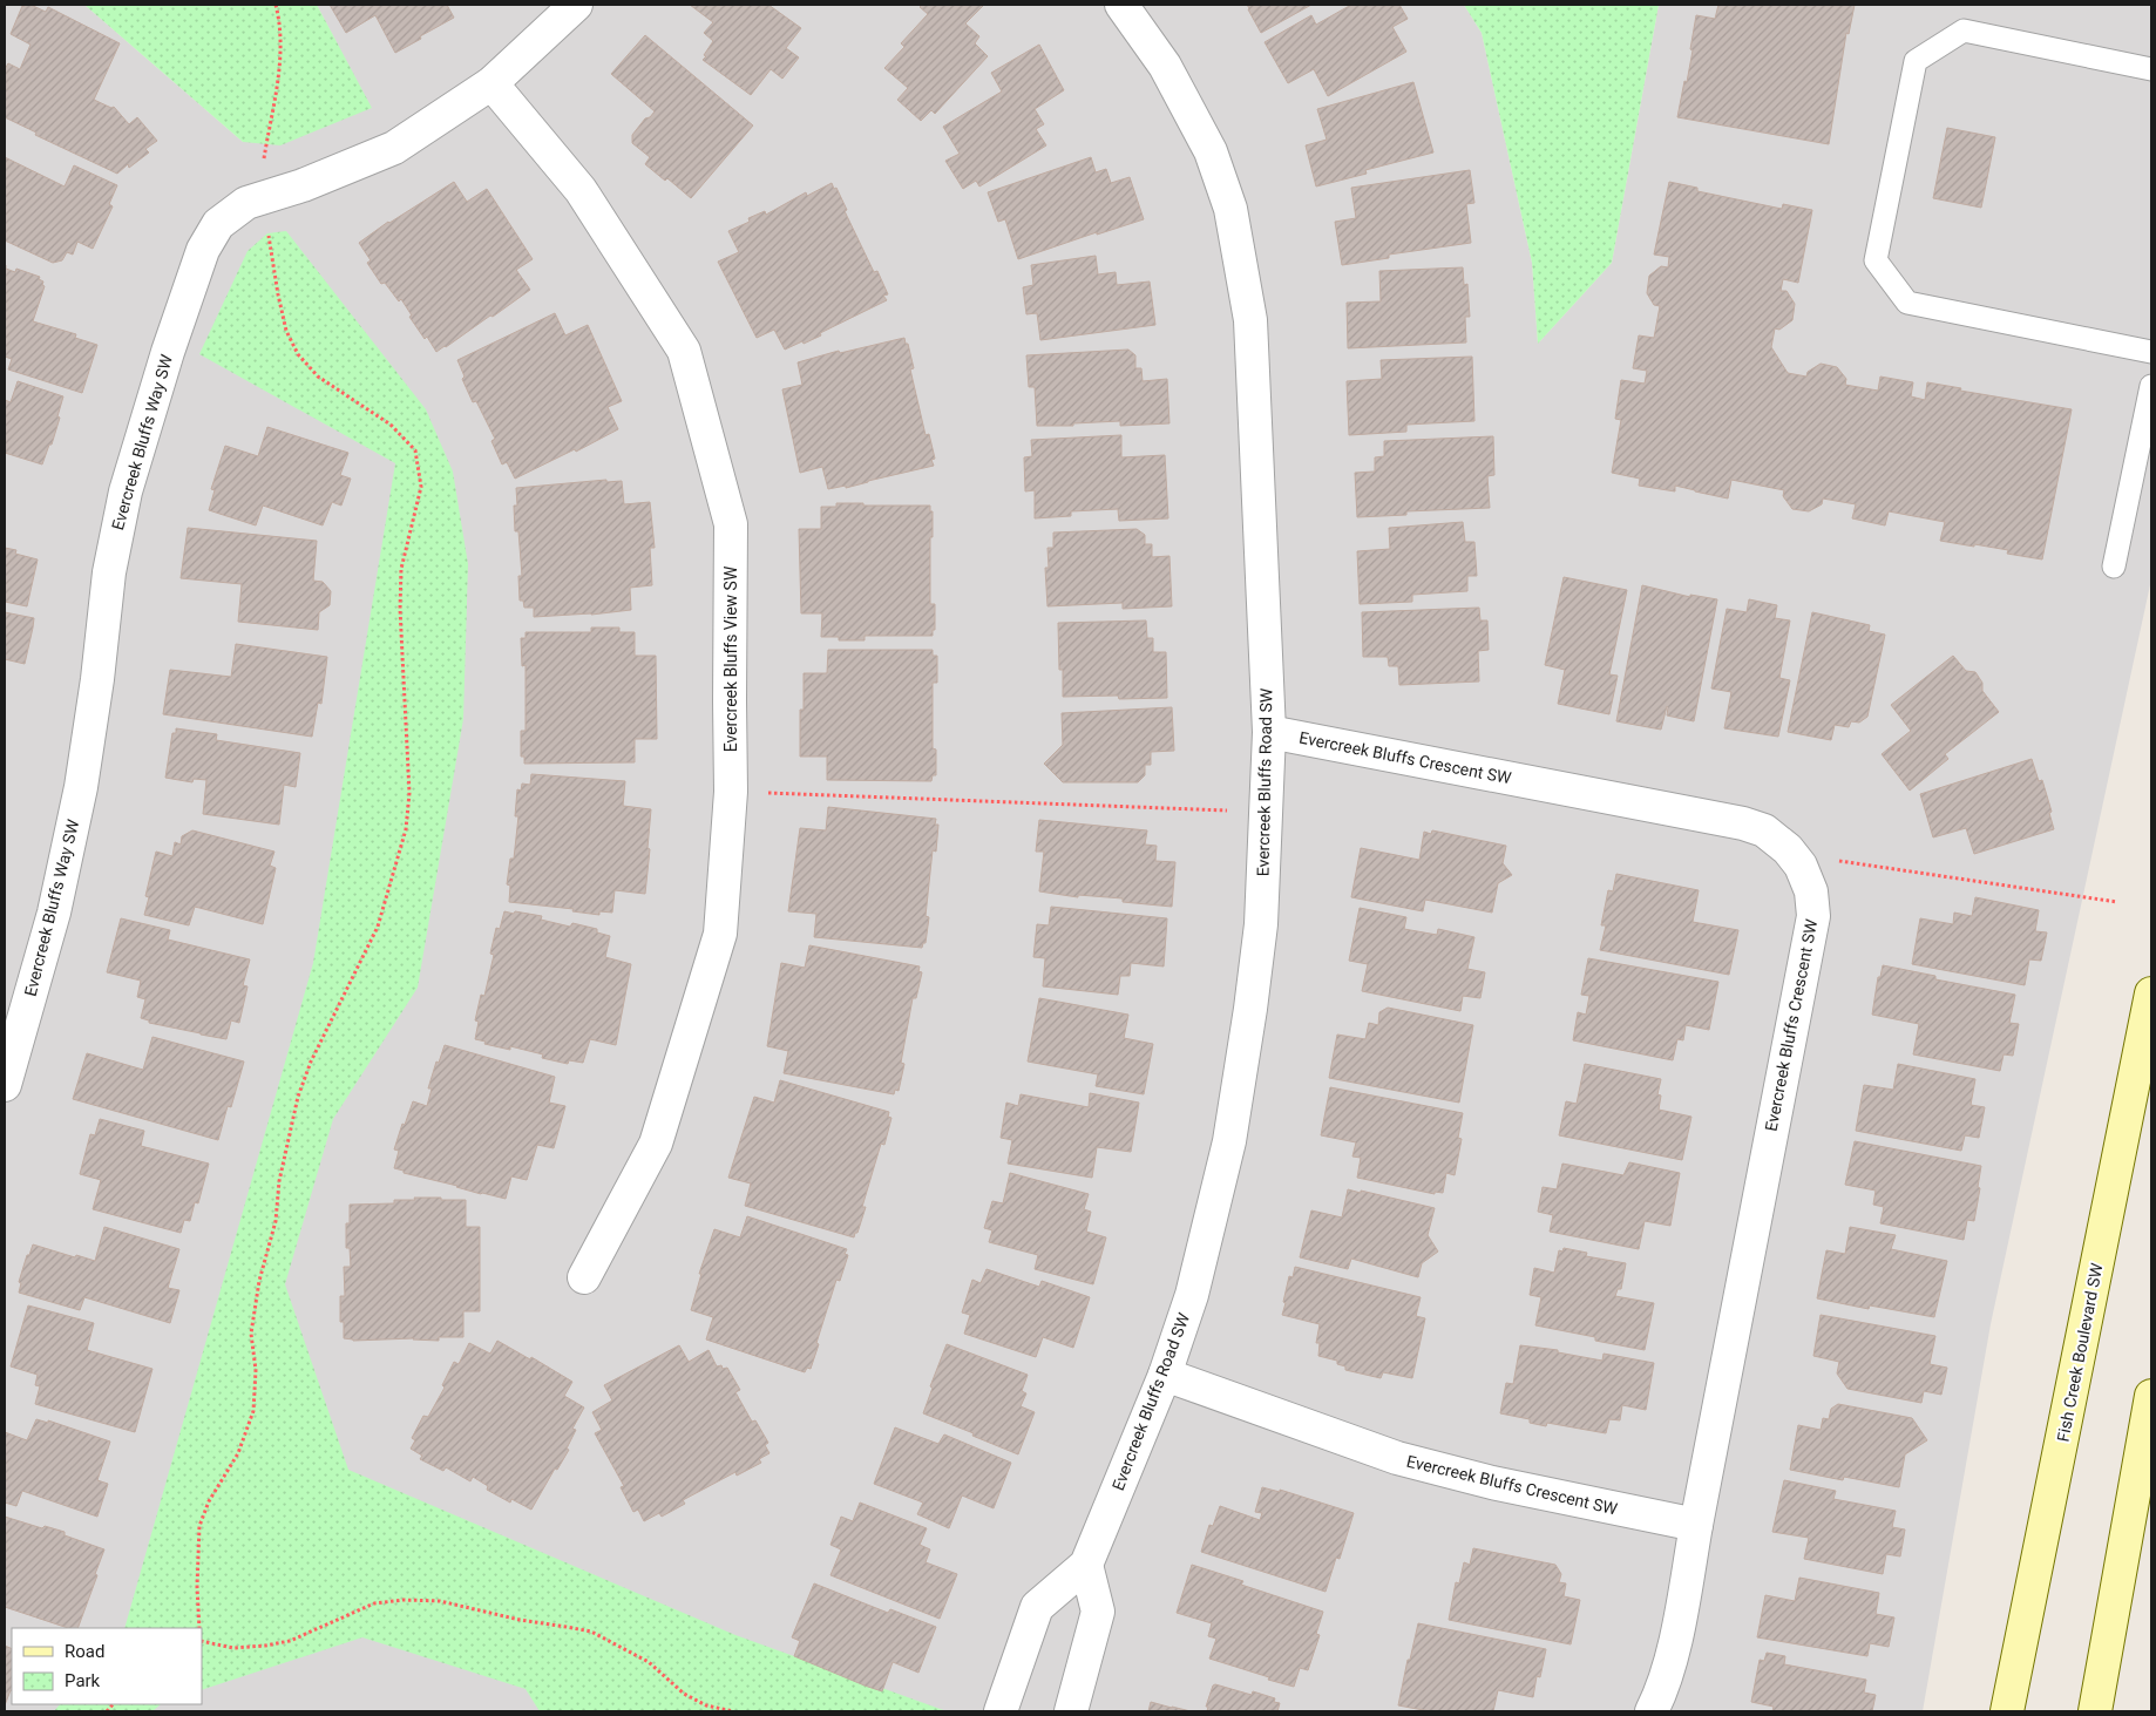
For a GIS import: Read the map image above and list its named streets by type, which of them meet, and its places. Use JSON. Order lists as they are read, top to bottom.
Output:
{
  "streets": {
    "main road": ["Fish Creek Boulevard SW"],
    "street": [
      "Evercreek Bluffs Way SW",
      "Evercreek Bluffs View SW",
      "Evercreek Bluffs Crescent SW",
      "Evercreek Bluffs Road SW"
    ]
  },
  "crossings": [
    ["Evercreek Bluffs Way SW", "Evercreek Bluffs View SW"],
    ["Evercreek Bluffs Crescent SW", "Evercreek Bluffs Road SW"]
  ],
  "legend": ["Road", "Park"]
}
